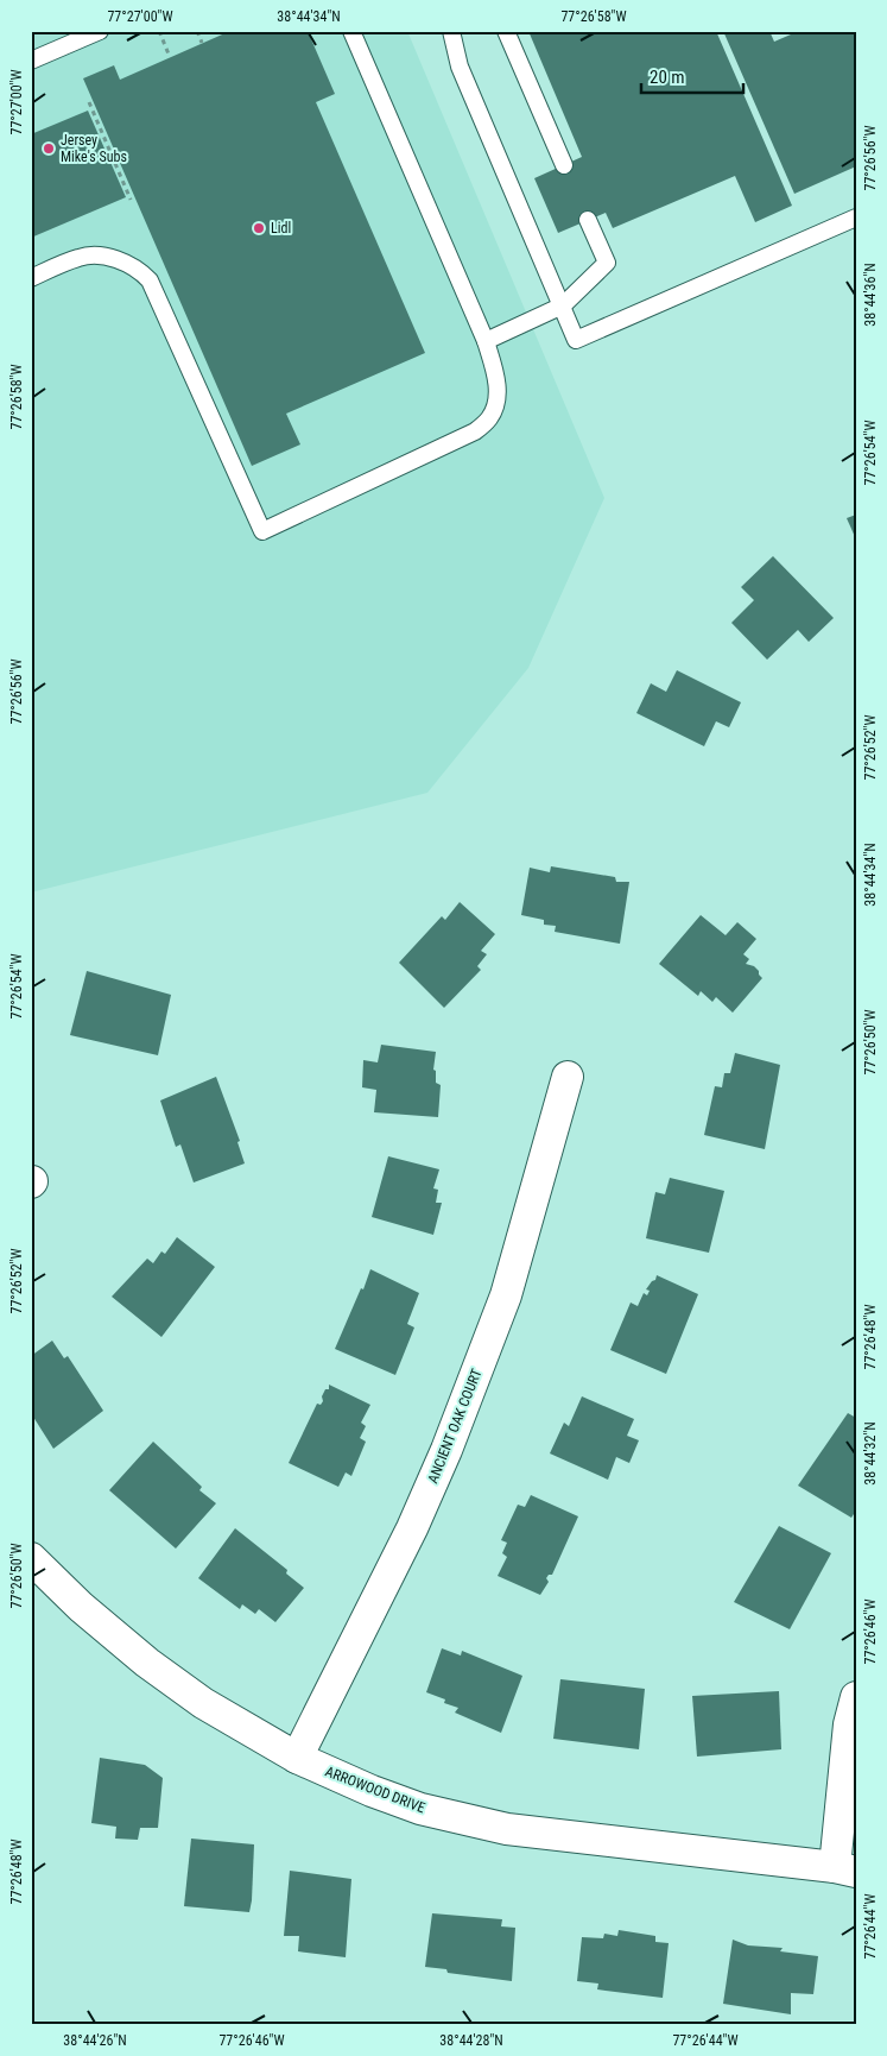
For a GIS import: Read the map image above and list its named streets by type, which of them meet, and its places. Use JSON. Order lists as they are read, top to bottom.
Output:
{
  "streets": {
    "street": ["ANCIENT OAK COURT", "ARROWOOD DRIVE"]
  },
  "crossings": [
    ["ANCIENT OAK COURT", "ARROWOOD DRIVE"]
  ],
  "places": ["Jersey Mike's Subs", "Lidl"],
  "scale_bar": "20 m",
  "coordinates": [
    "77°27'00\"W",
    "38°44'34\"N",
    "77°26'58\"W",
    "77°26'56\"W",
    "38°44'36\"N",
    "77°26'54\"W",
    "77°26'52\"W",
    "77°26'50\"W",
    "77°26'48\"W",
    "38°44'32\"N",
    "77°26'46\"W",
    "77°26'44\"W",
    "38°44'26\"N",
    "38°44'28\"N"
  ]
}
